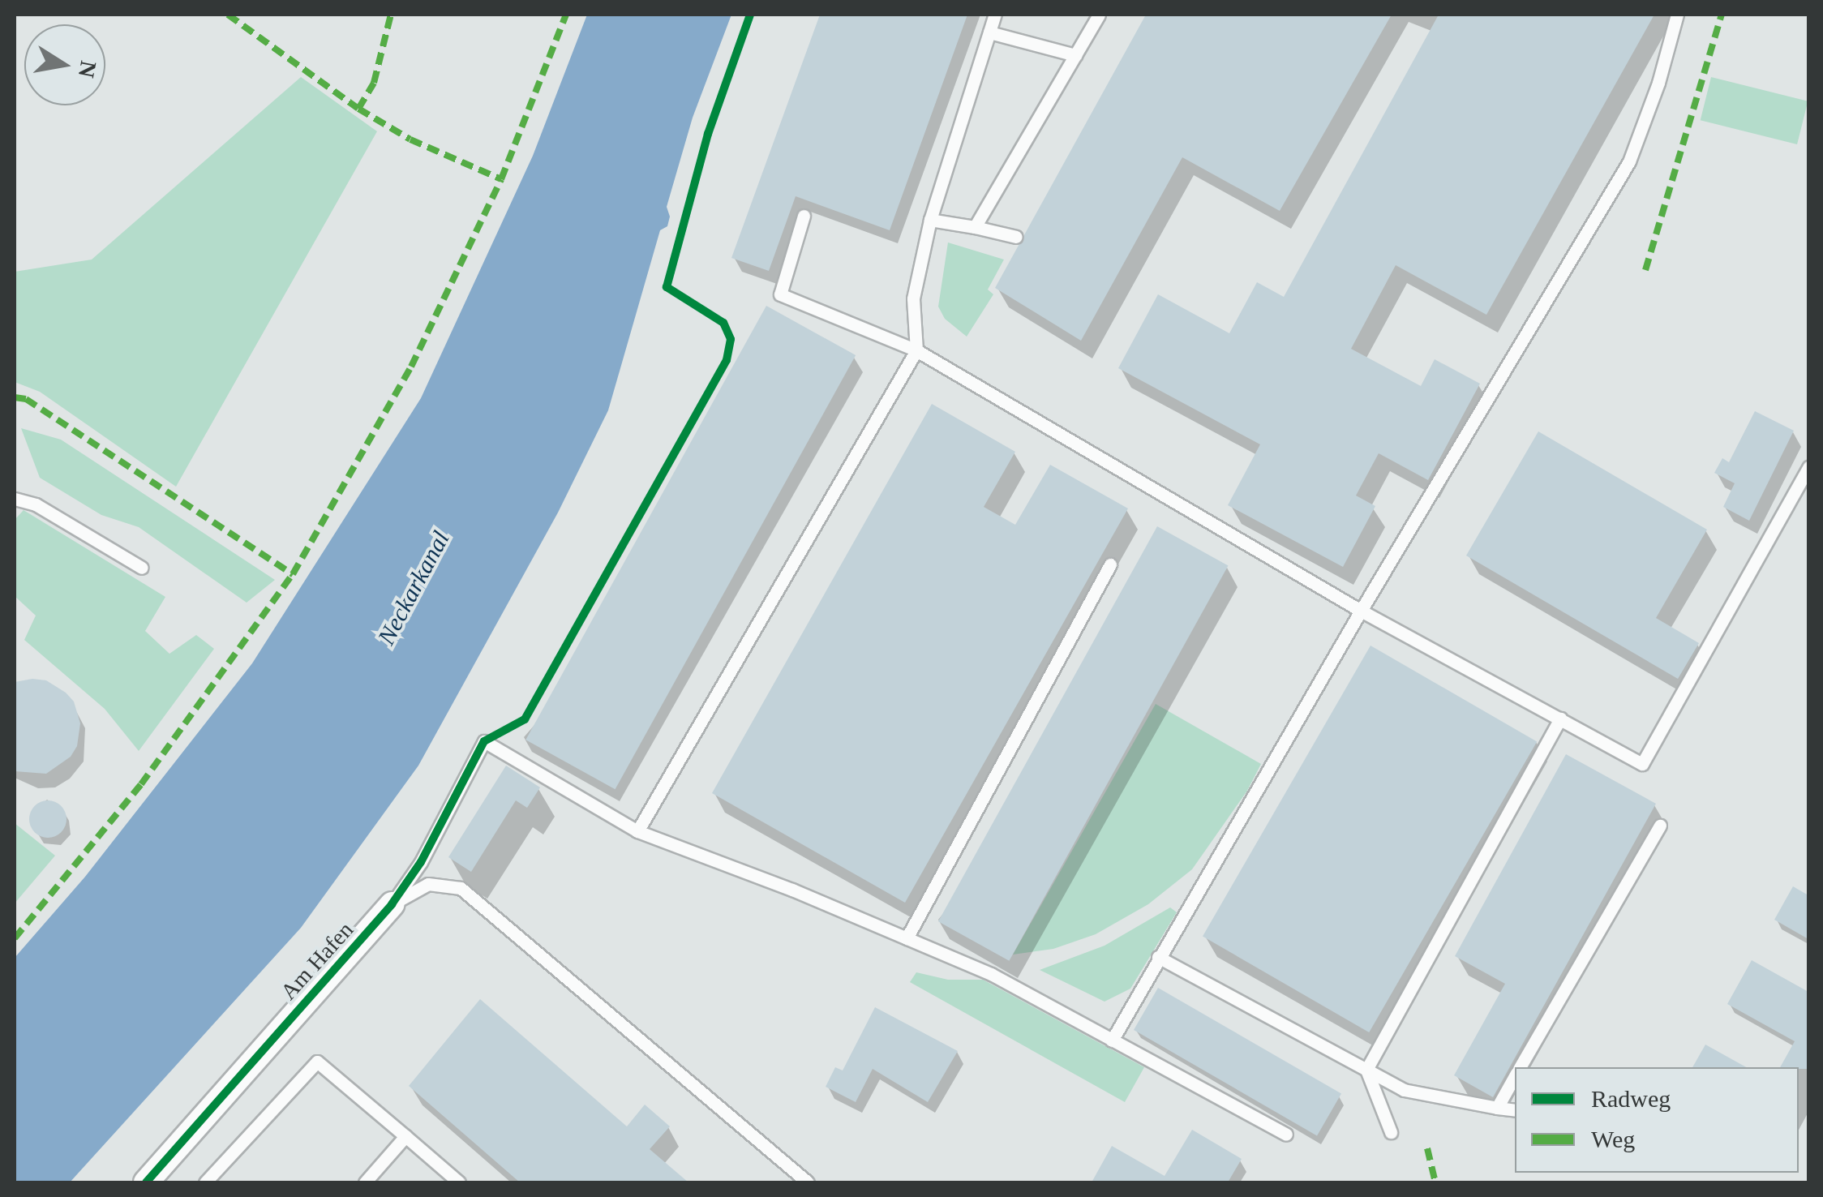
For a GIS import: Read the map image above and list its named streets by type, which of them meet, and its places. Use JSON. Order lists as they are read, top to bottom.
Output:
{
  "streets": {
    "street": ["Am Hafen"]
  },
  "water": ["Neckarkanal"],
  "legend": ["Radweg", "Weg"],
  "north": "right"
}
